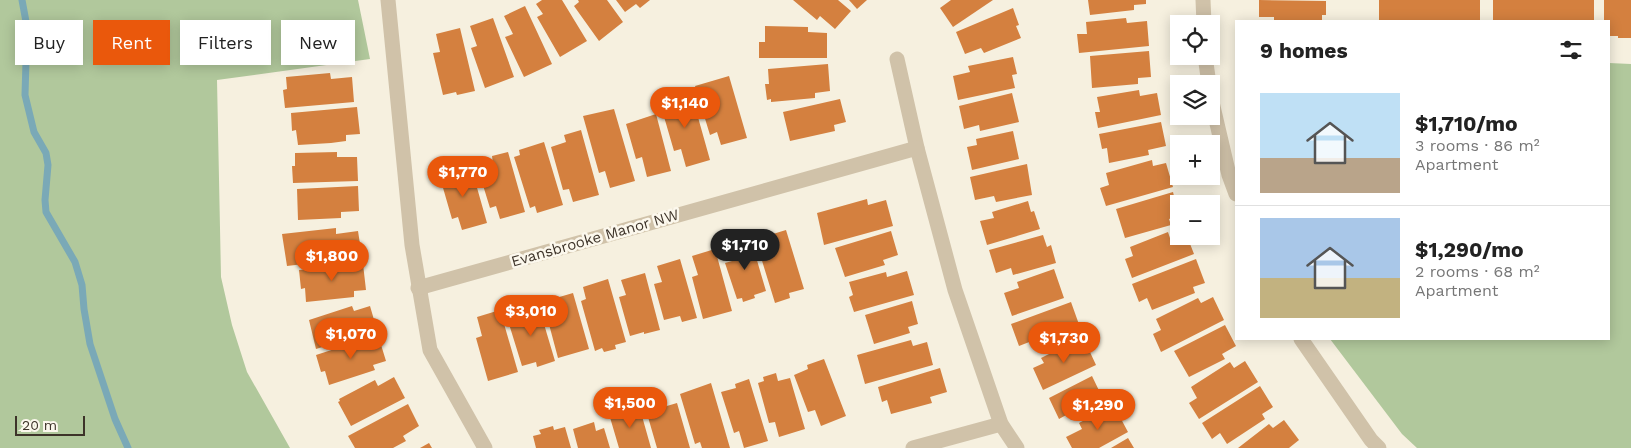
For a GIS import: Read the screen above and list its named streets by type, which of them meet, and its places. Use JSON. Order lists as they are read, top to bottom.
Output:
{
  "streets": {
    "street": ["Evansbrooke Manor NW"]
  },
  "scale_bar": "20 m",
  "page": {
    "map_buttons": ["+", "−"],
    "chip": [
      "Buy",
      "Rent",
      "Filters",
      "New"
    ],
    "heading": "9 homes",
    "list": [
      {
        "name": "$1,710/mo",
        "note": "3 rooms · 86 m² · Apartment"
      },
      {
        "name": "$1,290/mo",
        "note": "2 rooms · 68 m² · Apartment"
      }
    ],
    "price": [
      "$1,140",
      "$1,770",
      "$1,710",
      "$1,800",
      "$3,010",
      "$1,070",
      "$1,730",
      "$1,500",
      "$1,290"
    ],
    "scale": "20 m"
  }
}
